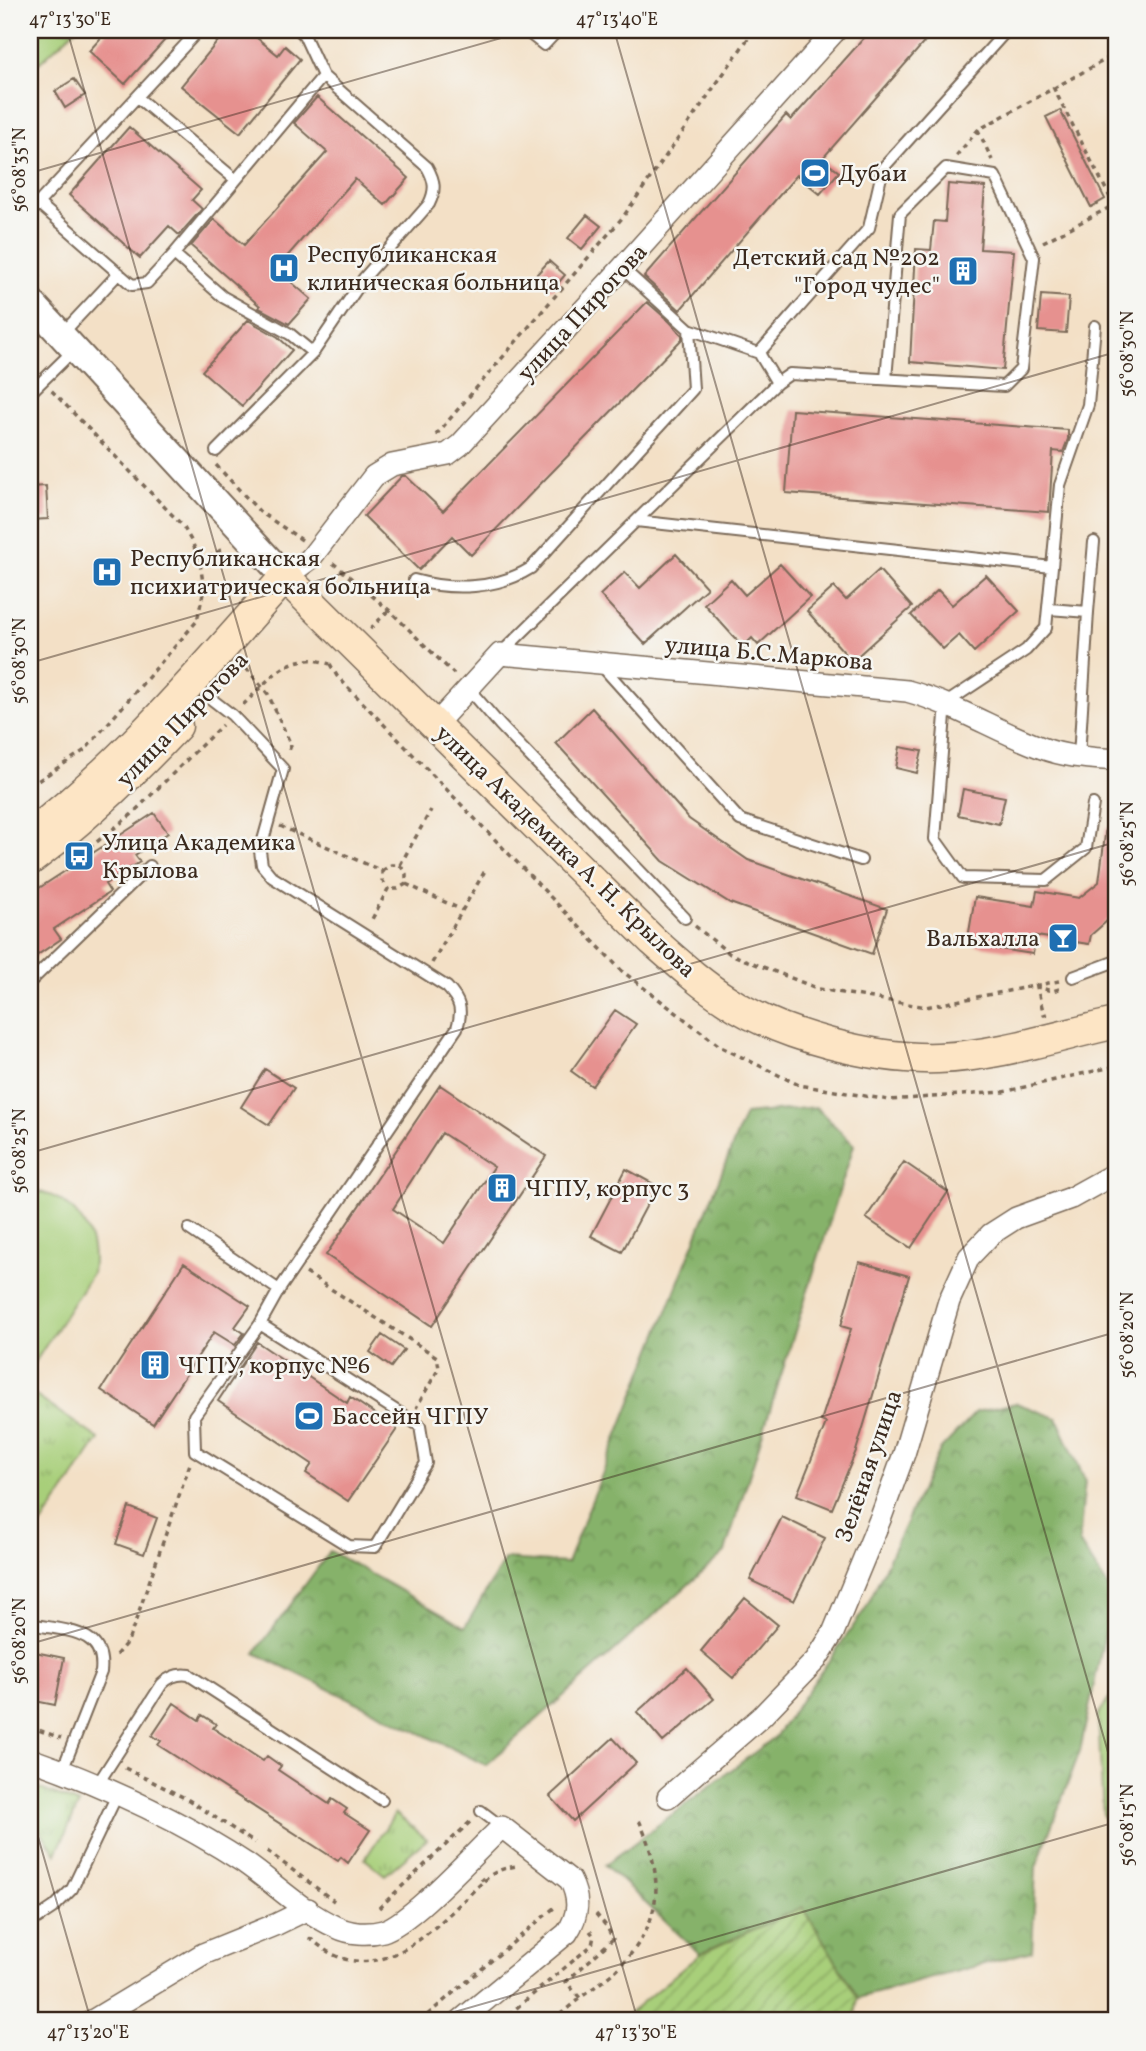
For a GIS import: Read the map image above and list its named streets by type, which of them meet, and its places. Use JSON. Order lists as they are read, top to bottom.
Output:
{
  "streets": {
    "main road": ["улица Пирогова", "улица Академика А. Н. Крылова"],
    "street": ["улица Б.С.Маркова", "Зелёная улица"]
  },
  "crossings": [
    ["улица Пирогова", "улица Академика А. Н. Крылова"]
  ],
  "places": {
    "sports": ["Дубаи", "Бассейн ЧГПУ"],
    "hospital": ["Республиканская клиническая больница", "Республиканская психиатрическая больница"],
    "building": ["Детский сад №202 \"Город чудес\"", "ЧГПУ, корпус 3", "ЧГПУ, корпус №6"],
    "bus stop": ["Улица Академика Крылова"],
    "bar": ["Вальхалла"]
  },
  "coordinates": [
    "47°13'30\"E",
    "47°13'40\"E",
    "56°08'35\"N",
    "56°08'30\"N",
    "56°08'25\"N",
    "56°08'20\"N",
    "56°08'15\"N",
    "47°13'20\"E"
  ]
}
